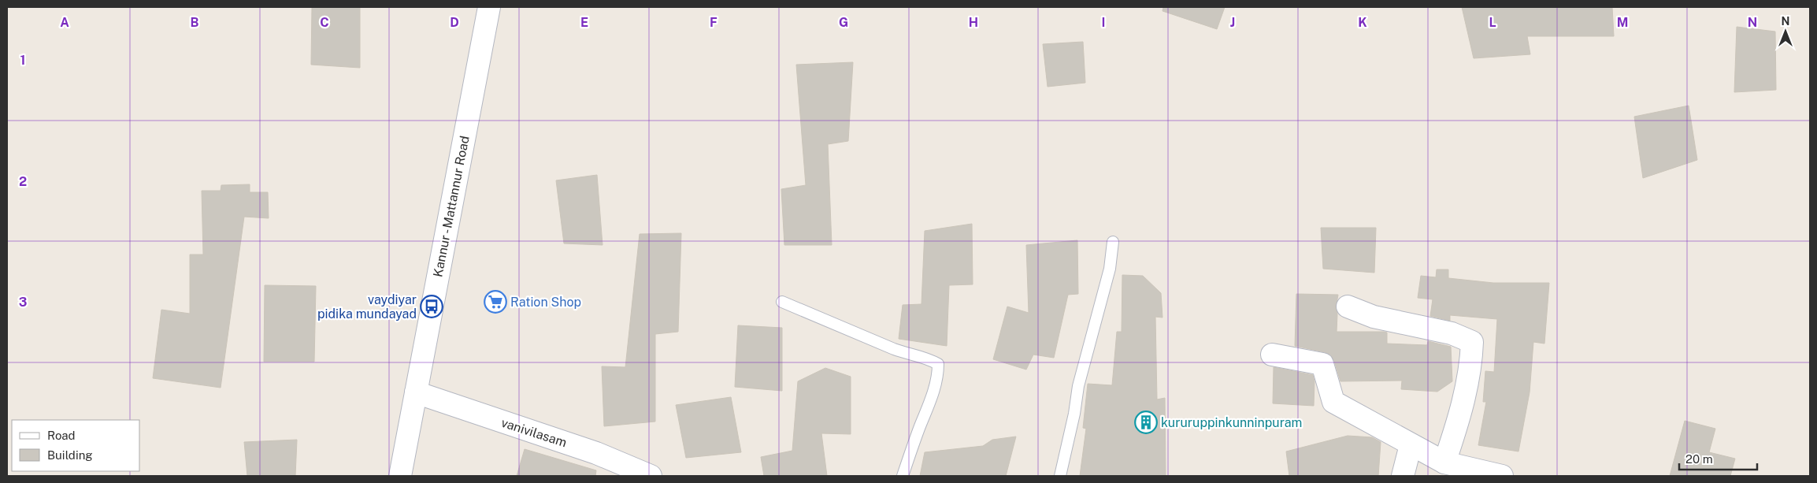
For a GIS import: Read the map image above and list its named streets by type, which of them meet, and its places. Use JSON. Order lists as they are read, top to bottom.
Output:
{
  "streets": {
    "street": ["Kannur - Mattannur Road", "vanivilasam"]
  },
  "crossings": [
    ["Kannur - Mattannur Road", "vanivilasam"]
  ],
  "places": {
    "supermarket": ["Ration Shop"],
    "bus stop": ["vaydiyar pidika mundayad"],
    "building": ["kururuppinkunninpuram"]
  },
  "legend": ["Road", "Building"],
  "scale_bar": "20 m",
  "north": "top",
  "grid": {
    "columns": [
      "A",
      "B",
      "C",
      "D",
      "E",
      "F",
      "G",
      "H",
      "I",
      "J",
      "K",
      "L",
      "M",
      "N"
    ],
    "rows": ["1", "2", "3"]
  }
}
